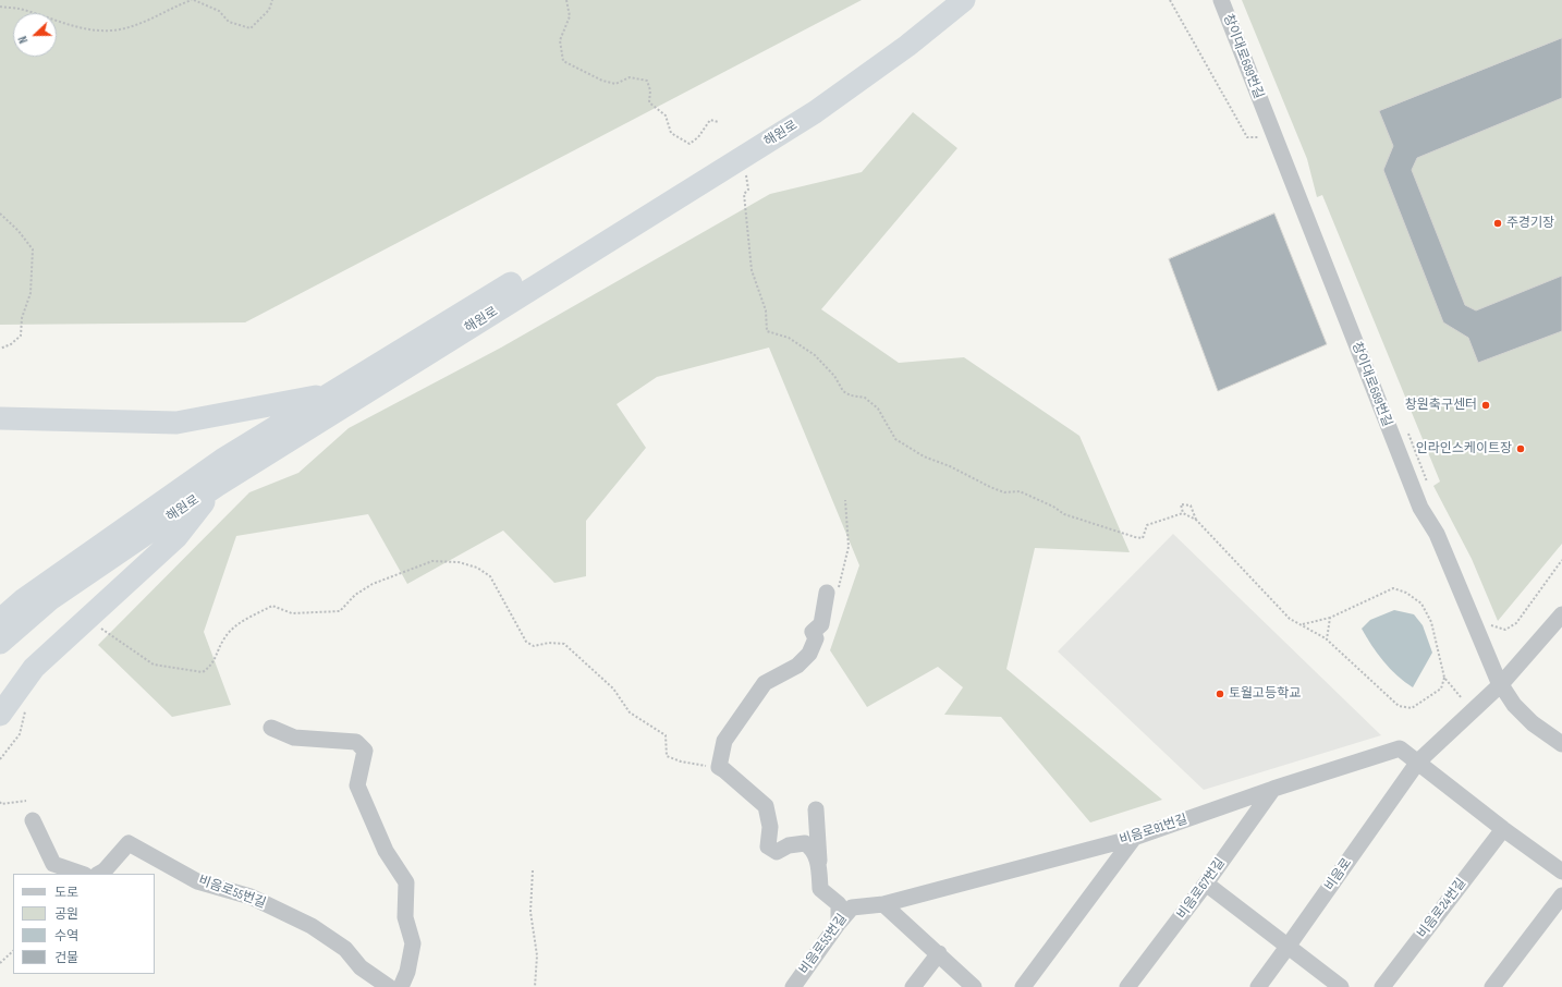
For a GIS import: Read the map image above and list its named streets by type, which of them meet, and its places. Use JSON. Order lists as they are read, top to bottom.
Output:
{
  "streets": {
    "highway": ["해원로"],
    "street": [
      "창이대로689번길",
      "비음로91번길",
      "비음로",
      "비음로67번길",
      "비음로55번길",
      "비음로24번길"
    ]
  },
  "crossings": [
    ["창이대로689번길", "비음로"],
    ["비음로91번길", "비음로"],
    ["비음로91번길", "비음로67번길"],
    ["비음로91번길", "비음로55번길"]
  ],
  "places": [
    "주경기장",
    "창원축구센터",
    "인라인스케이트장",
    "토월고등학교"
  ],
  "legend": [
    "도로",
    "공원",
    "수역",
    "건물"
  ],
  "north": "left"
}
